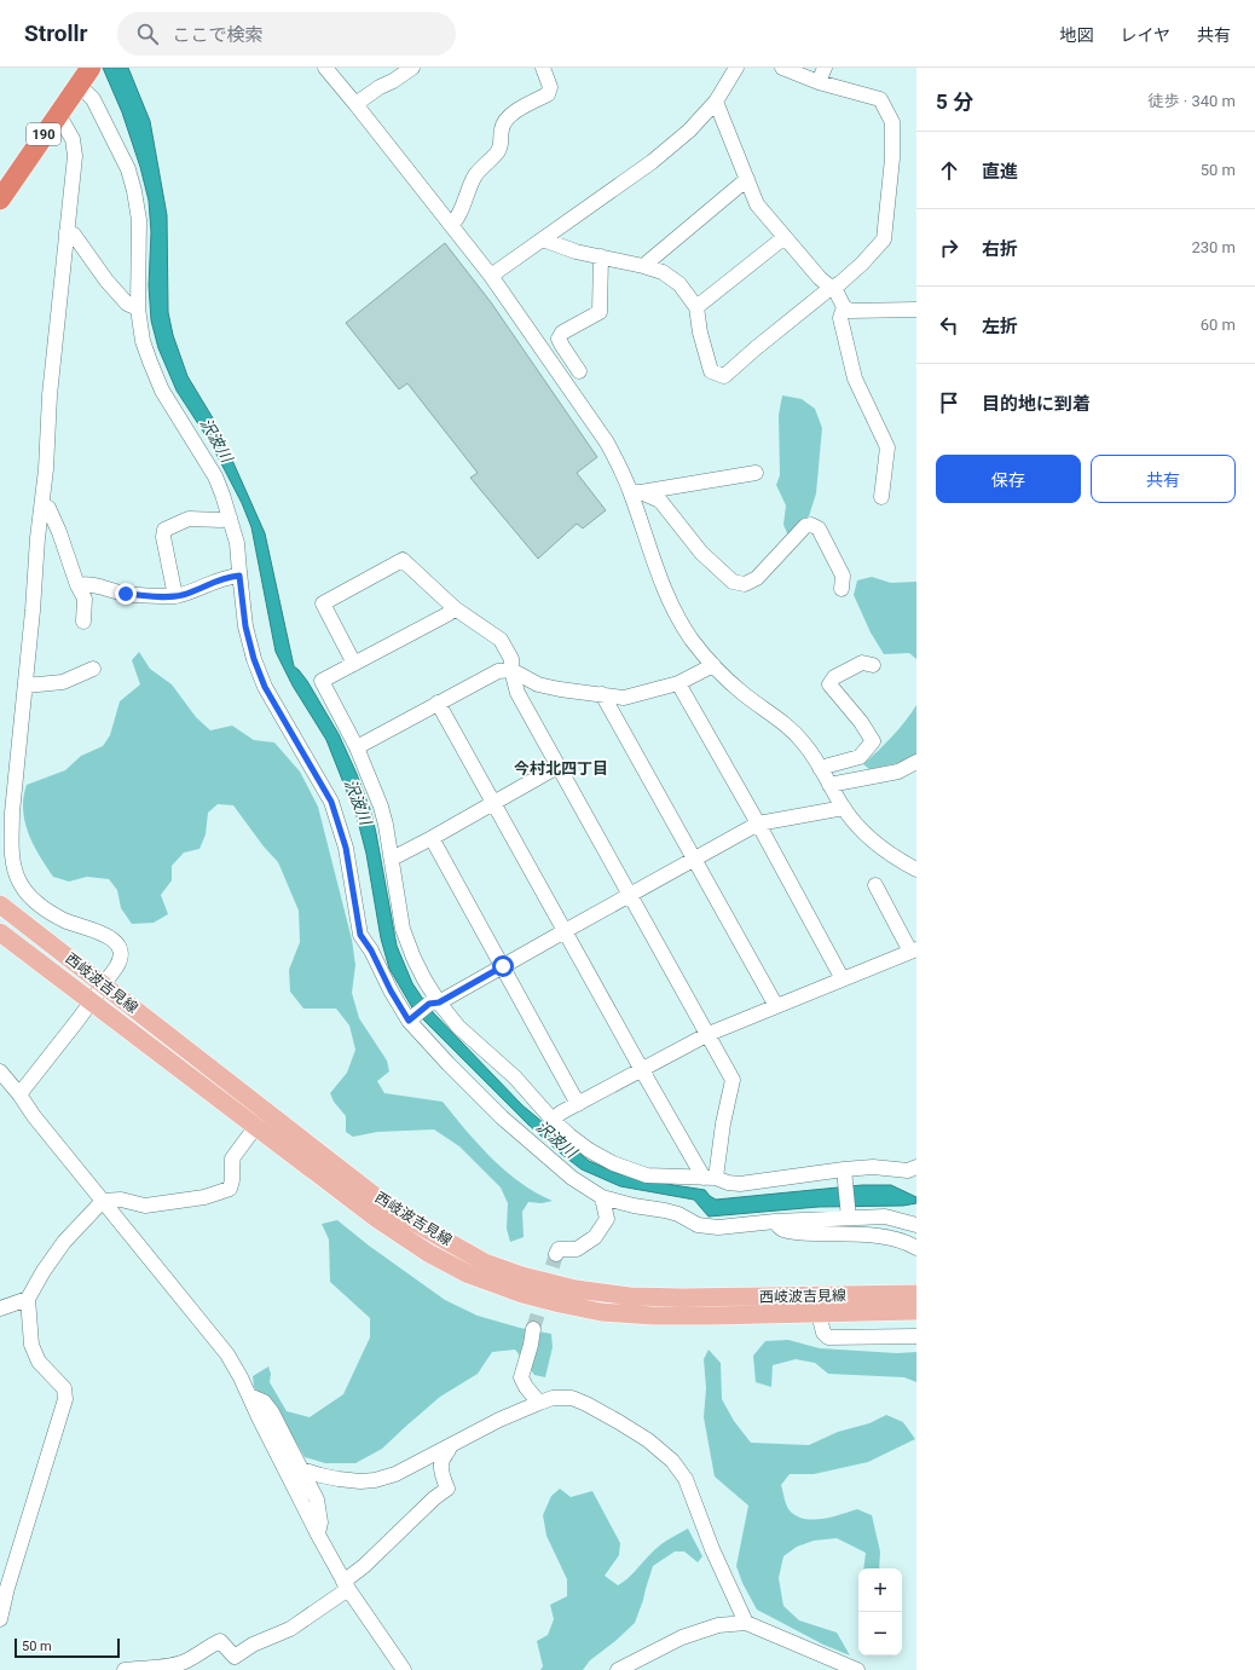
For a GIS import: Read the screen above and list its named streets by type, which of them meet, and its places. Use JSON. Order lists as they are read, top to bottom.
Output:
{
  "streets": {
    "highway": ["190"],
    "main road": ["西岐波吉見線"]
  },
  "districts": ["今村北四丁目"],
  "water": ["沢波川"],
  "scale_bar": "50 m",
  "page": {
    "header": "Strollr",
    "search": "ここで検索",
    "nav": ["地図", "レイヤ", "共有"],
    "heading": ["5 分", "徒歩 · 340 m"],
    "list": [
      ["直進", "50 m"],
      ["右折", "230 m"],
      ["左折", "60 m"],
      "目的地に到着"
    ],
    "buttons": ["保存", "共有"],
    "map_buttons": ["+", "−"],
    "scale": "50 m"
  }
}
